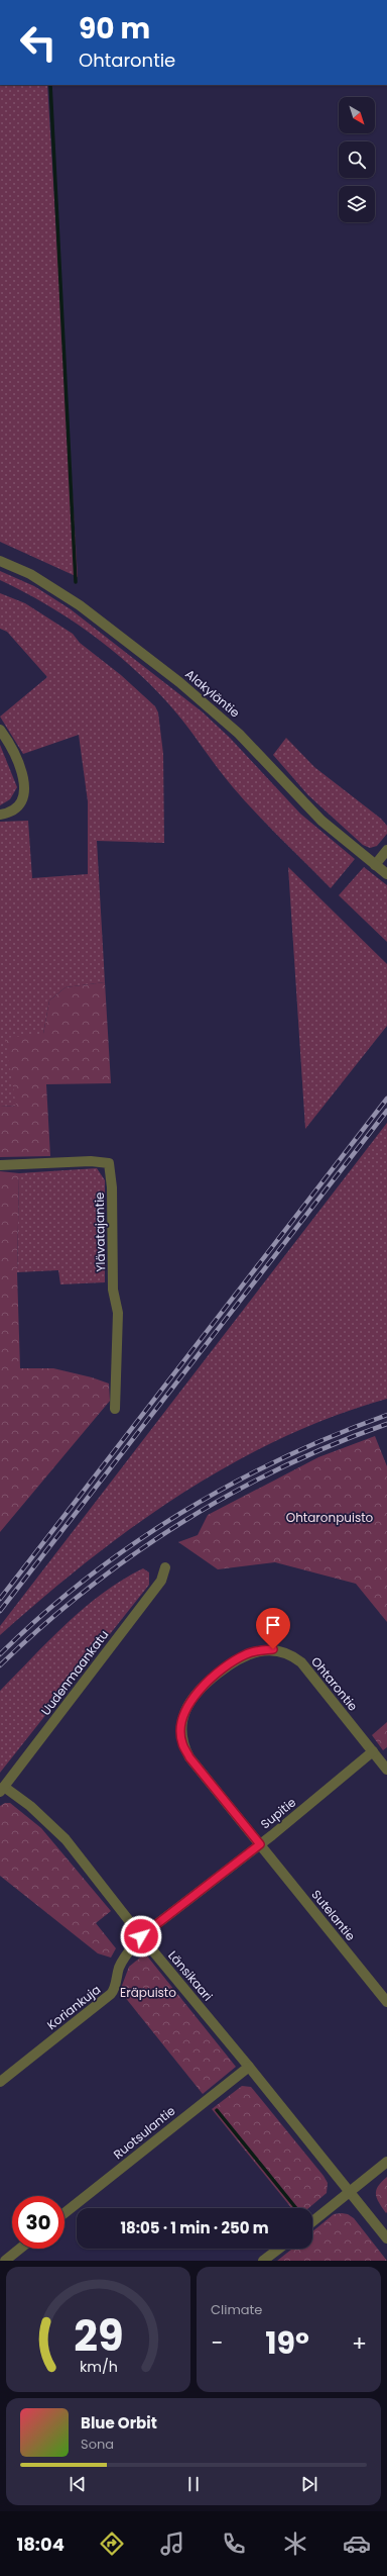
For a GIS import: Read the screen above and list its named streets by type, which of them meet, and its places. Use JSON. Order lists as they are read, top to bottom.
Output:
{
  "streets": {
    "street": [
      "Alakyläntie",
      "Ylävatajantie",
      "Uudenmaankatu",
      "Ohtarontie",
      "Supitie",
      "Sutelantie",
      "Länsikaari",
      "Koriankuja",
      "Ruotsulantie"
    ]
  },
  "crossings": [
    ["Uudenmaankatu", "Länsikaari"],
    ["Ohtarontie", "Supitie"],
    ["Ohtarontie", "Sutelantie"],
    ["Supitie", "Sutelantie"],
    ["Supitie", "Länsikaari"],
    ["Supitie", "Koriankuja"],
    ["Länsikaari", "Koriankuja"],
    ["Länsikaari", "Ruotsulantie"]
  ],
  "parks": ["Ohtaronpuisto", "Eräpuisto"],
  "north": "bottom right",
  "page": {
    "turn": ["90 m", "Ohtarontie"],
    "limit": "30",
    "trip": "18:05 · 1 min · 250 m",
    "tile": "Climate",
    "heat": ["−", "19°", "+"],
    "song": ["Blue Orbit", "Sona"],
    "tabs": "18:04",
    "gauge": ["29", "km/h"]
  }
}
